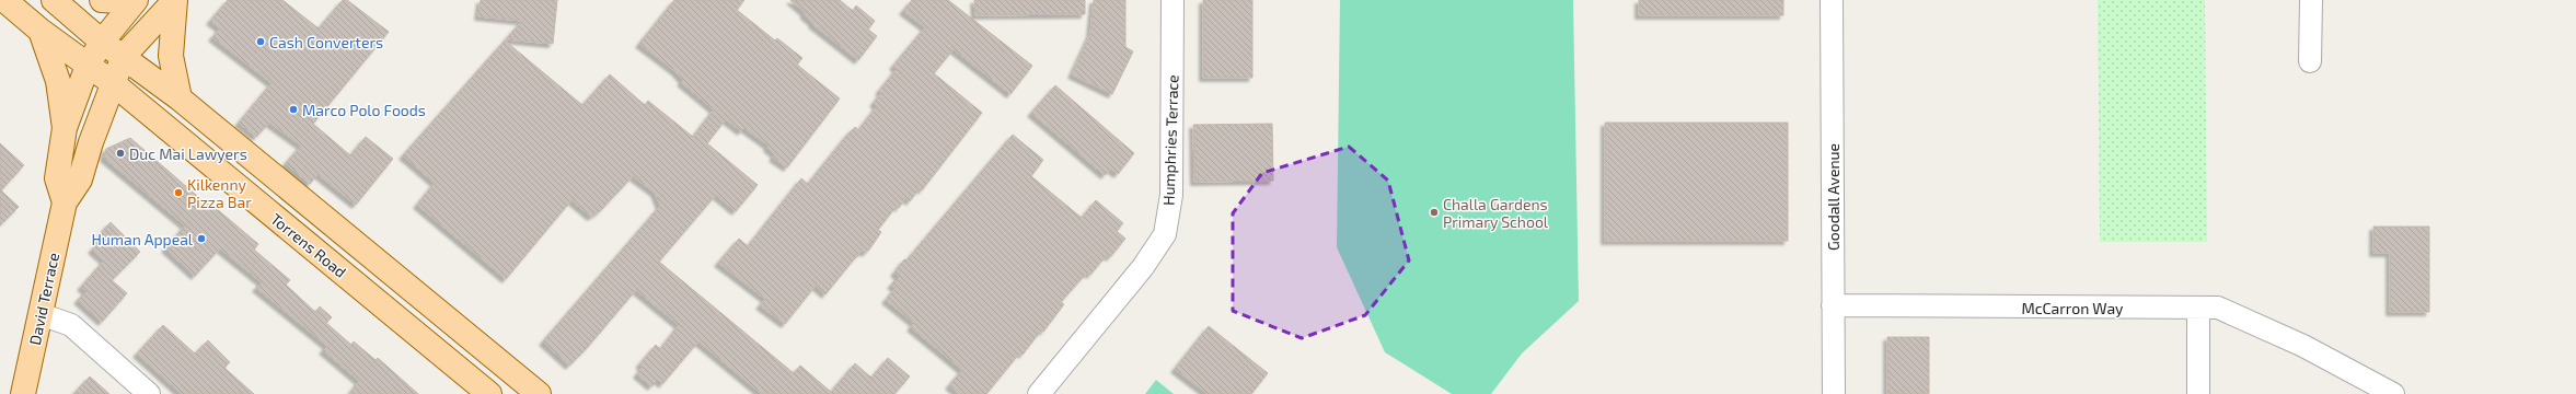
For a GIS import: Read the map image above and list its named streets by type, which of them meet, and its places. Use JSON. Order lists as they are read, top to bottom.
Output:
{
  "streets": {
    "main road": ["Torrens Road", "David Terrace"],
    "street": ["Humphries Terrace", "Goodall Avenue", "McCarron Way"]
  },
  "crossings": [
    ["Goodall Avenue", "McCarron Way"],
    ["Torrens Road", "David Terrace"]
  ],
  "places": [
    "Cash Converters",
    "Marco Polo Foods",
    "Duc Mai Lawyers",
    "Kilkenny Pizza Bar",
    "Challa Gardens Primary School",
    "Human Appeal"
  ]
}
